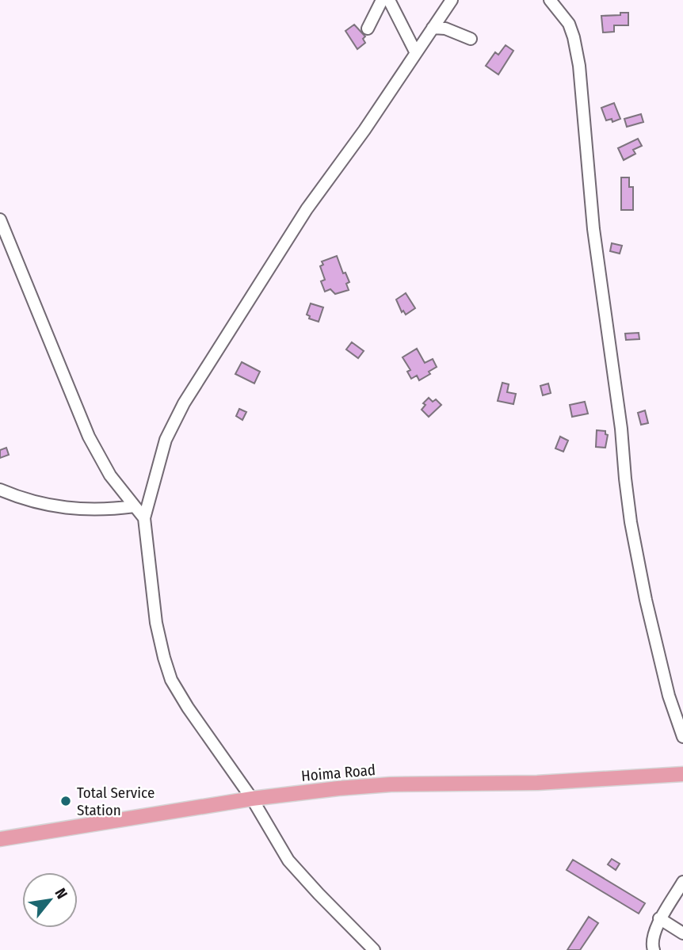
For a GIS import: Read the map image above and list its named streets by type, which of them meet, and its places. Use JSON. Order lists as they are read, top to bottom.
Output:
{
  "streets": {
    "main road": ["Hoima Road"]
  },
  "places": ["Total Service Station"],
  "north": "top right"
}
